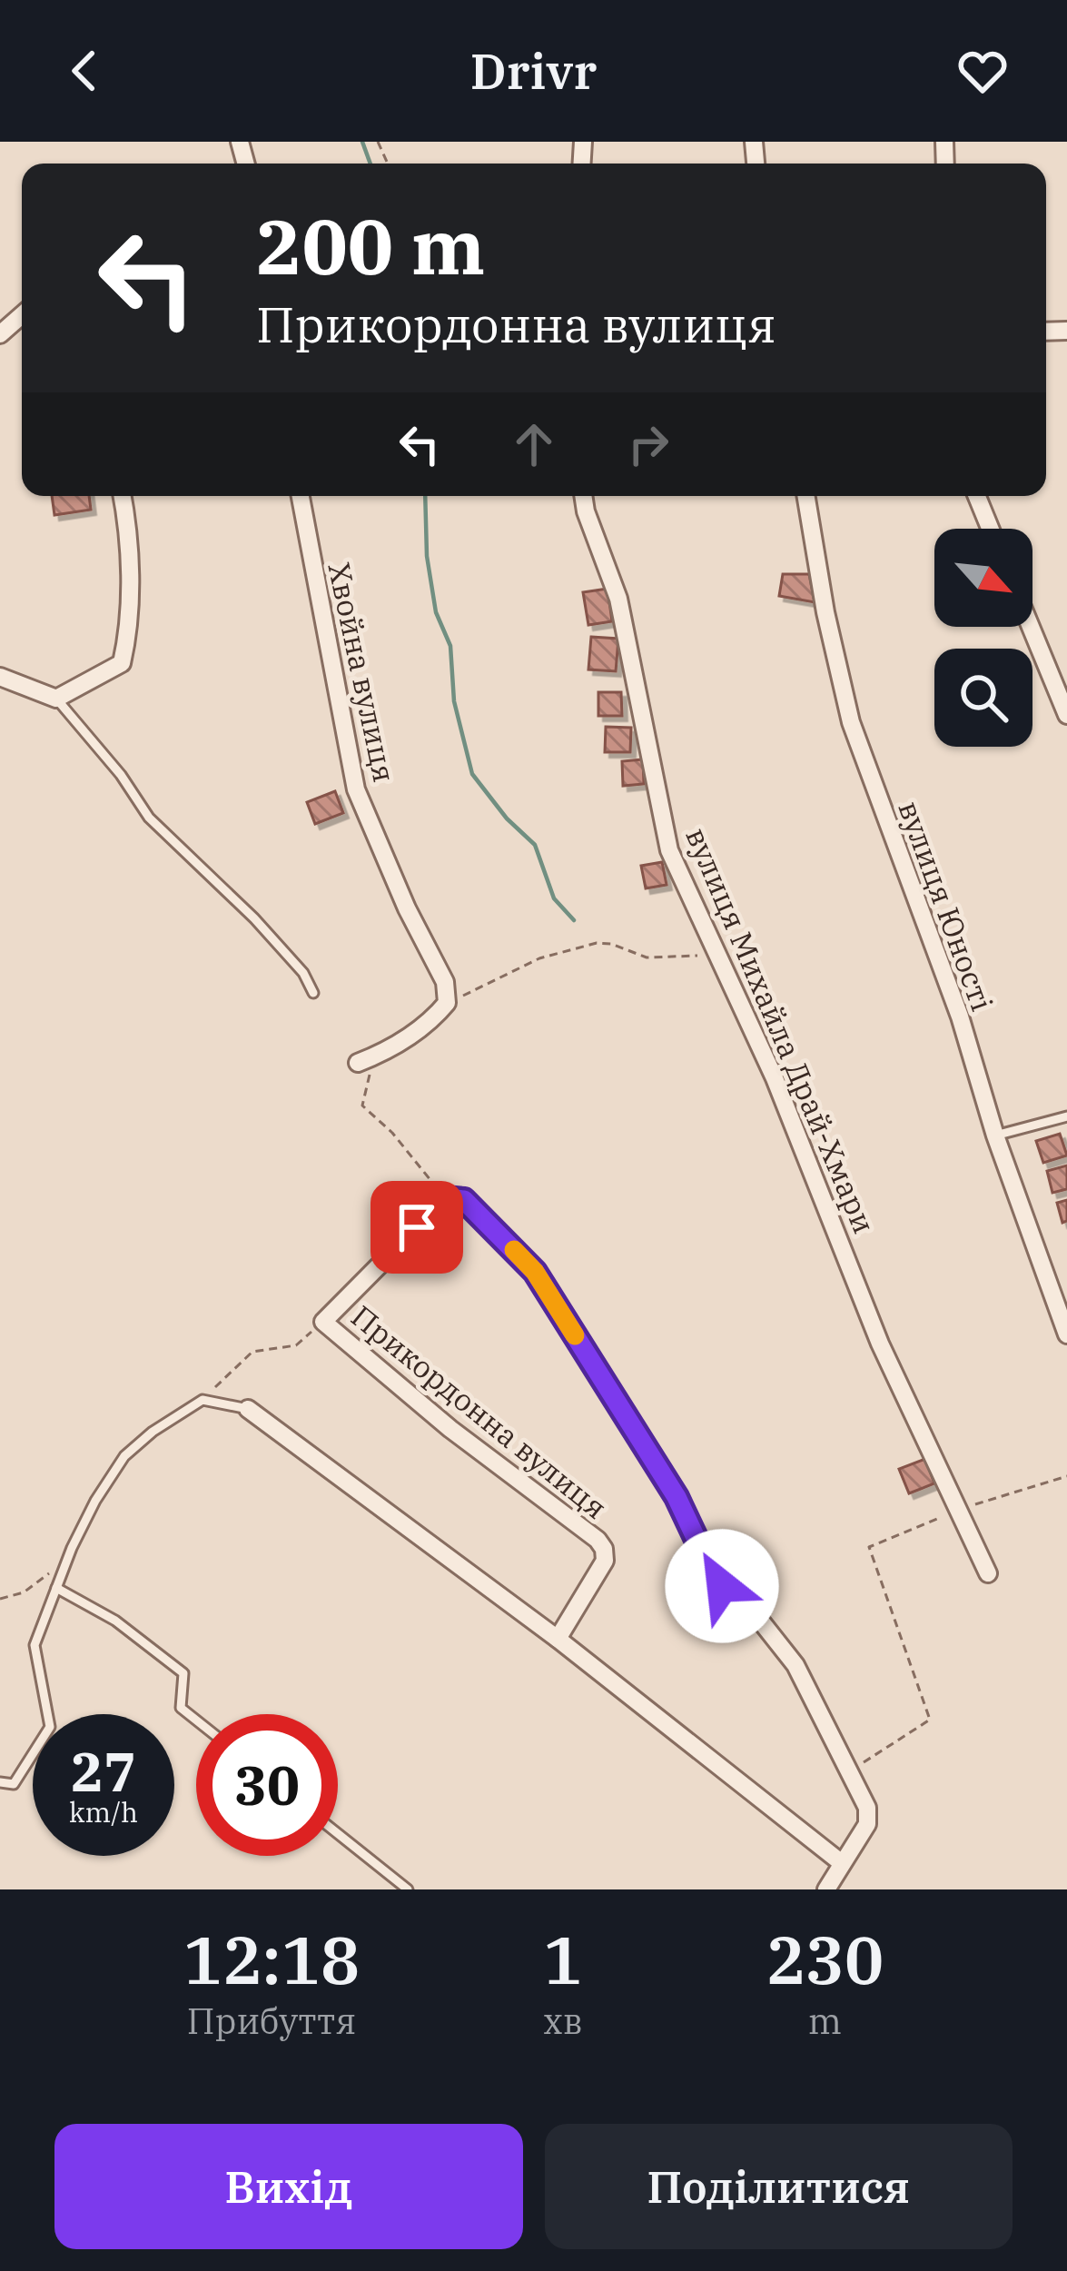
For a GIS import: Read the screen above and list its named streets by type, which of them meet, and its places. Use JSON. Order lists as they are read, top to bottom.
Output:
{
  "streets": {
    "street": [
      "Хвойна вулиця",
      "вулиця Юності",
      "вулиця Михайла Драй-Хмари",
      "Прикордонна вулиця"
    ]
  },
  "north": "bottom right",
  "page": {
    "header": "Drivr",
    "turn": ["200 m", "Прикордонна вулиця"],
    "speed": "27 km/h",
    "limit": "30",
    "eta": [
      "12:18",
      "Прибуття",
      "1",
      "хв",
      "230",
      "m"
    ],
    "buttons": ["Вихід", "Поділитися"]
  }
}
